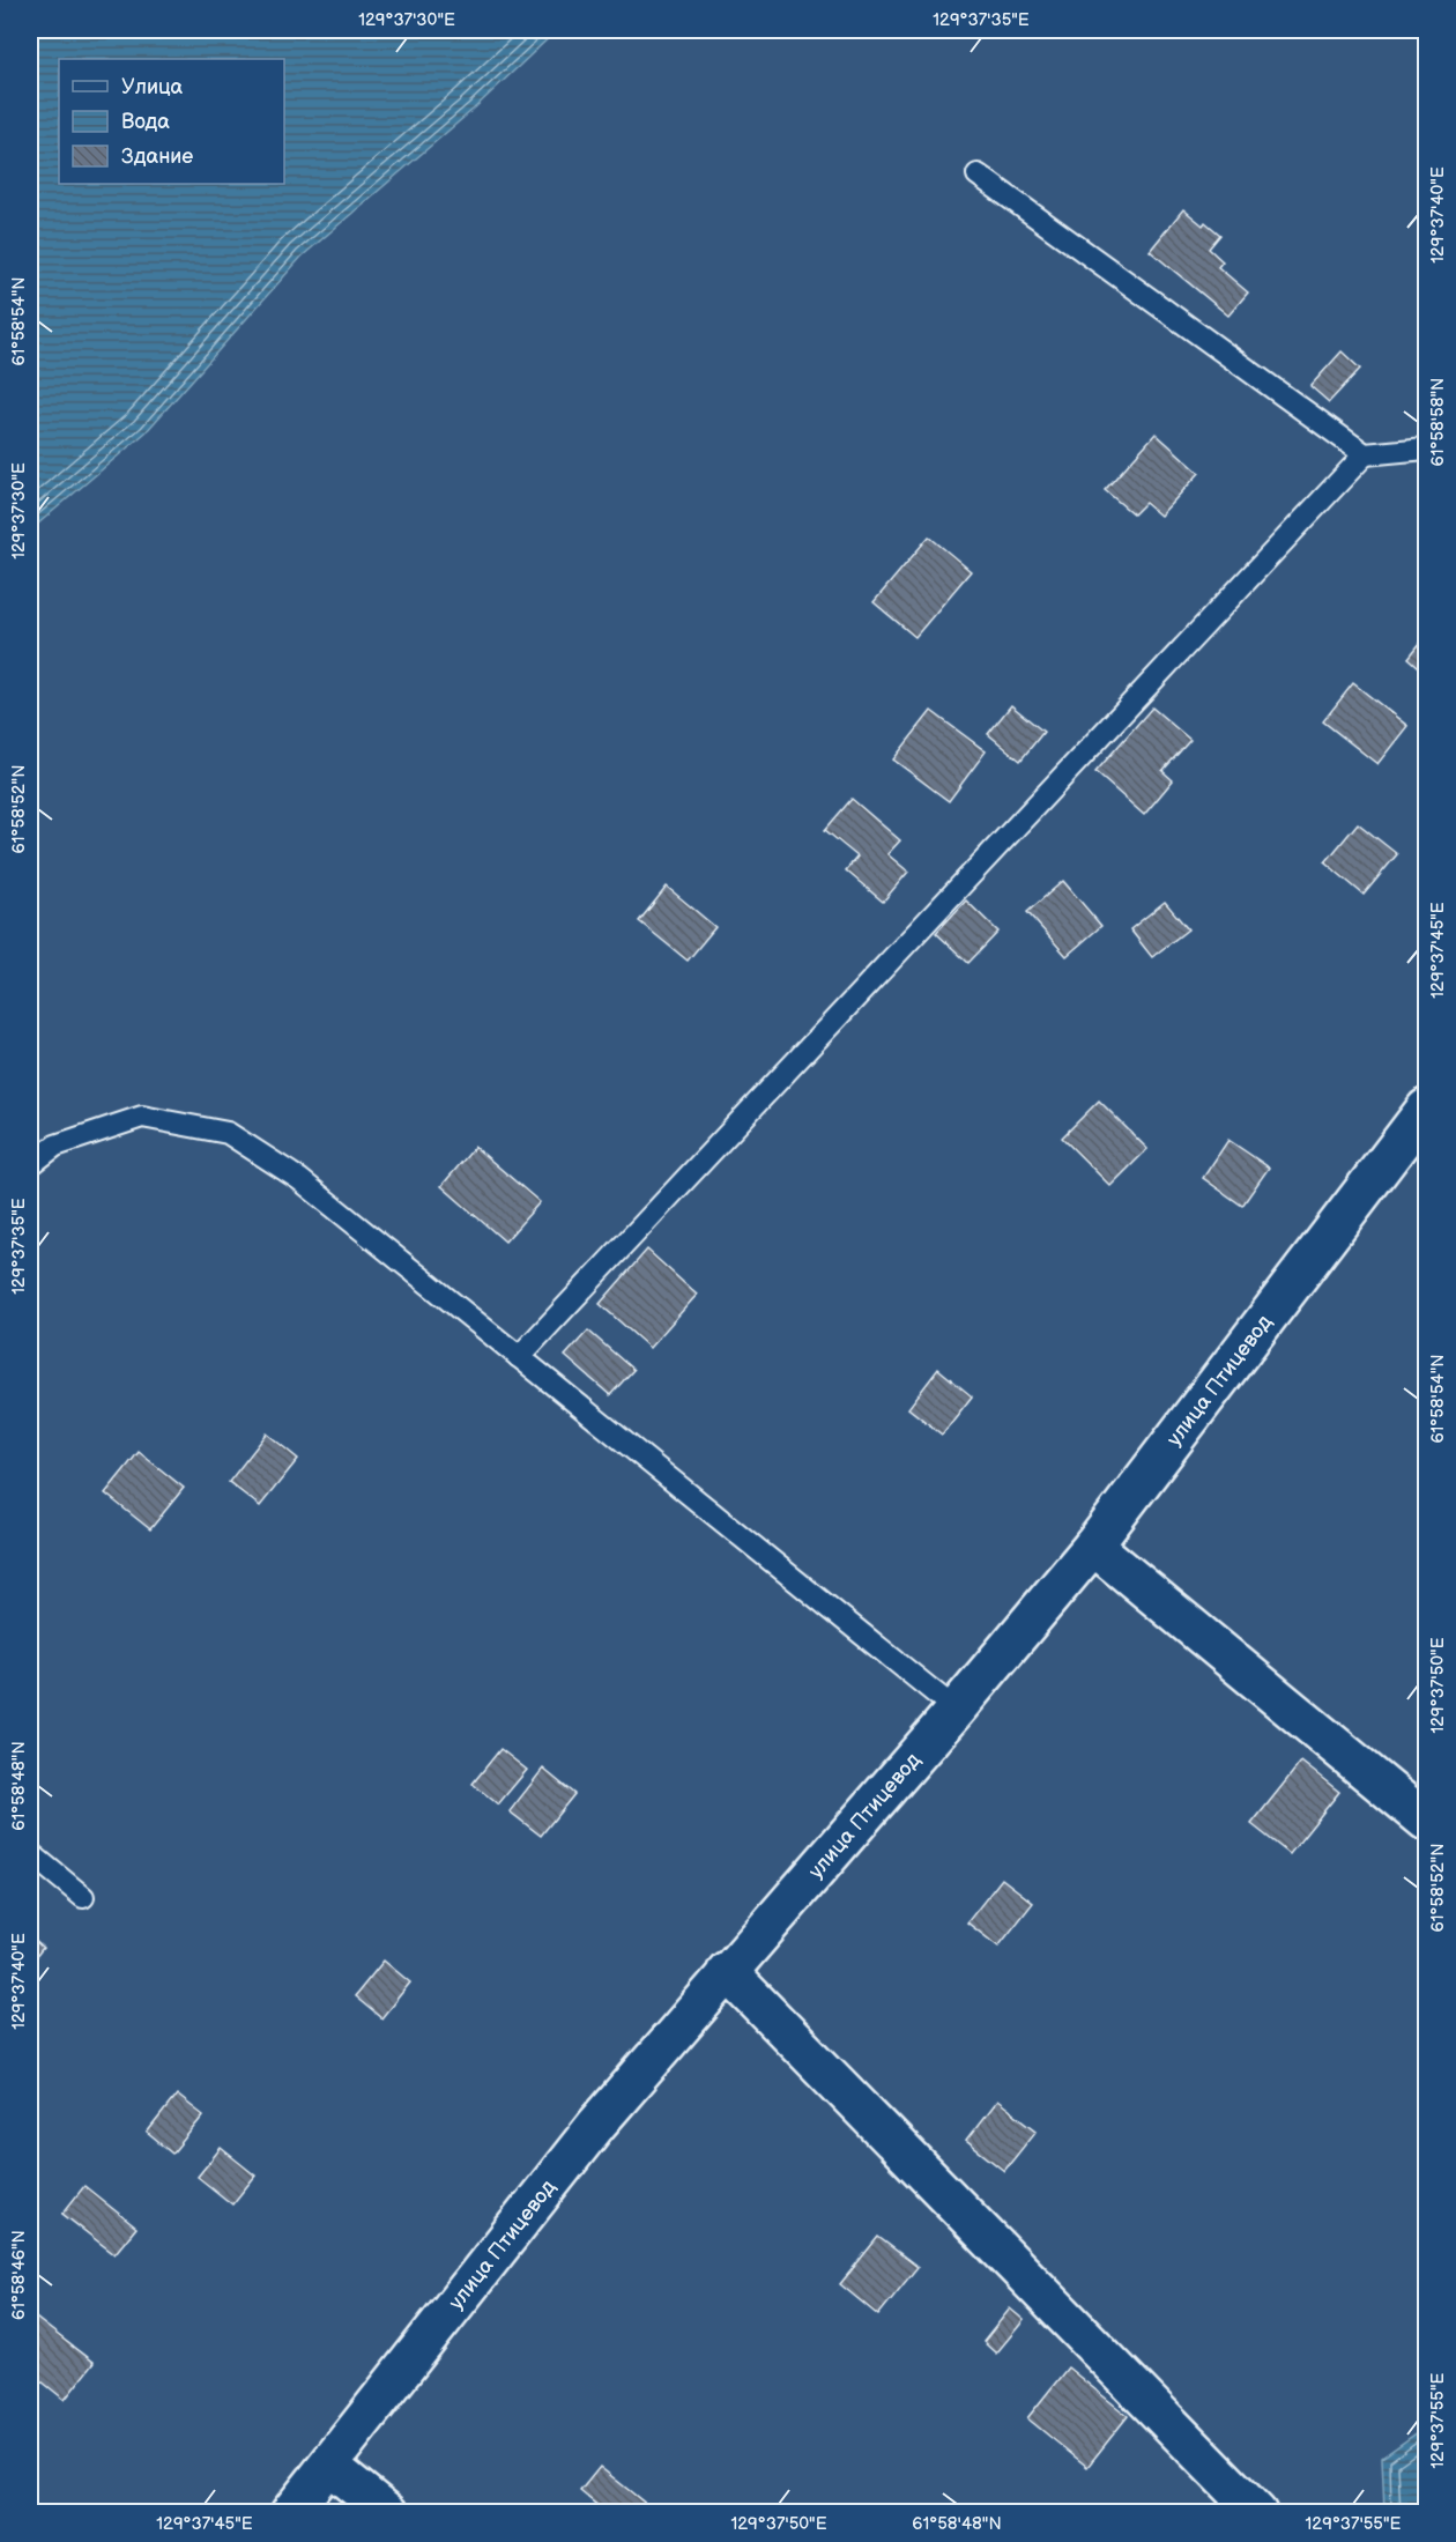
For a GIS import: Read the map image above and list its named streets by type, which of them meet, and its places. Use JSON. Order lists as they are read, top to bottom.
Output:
{
  "streets": {
    "street": ["улица Птицевод"]
  },
  "legend": ["Улица", "Вода", "Здание"],
  "coordinates": [
    "129°37'30\"E",
    "129°37'35\"E",
    "129°37'40\"E",
    "61°58'54\"N",
    "61°58'58\"N",
    "61°58'52\"N",
    "129°37'45\"E",
    "129°37'50\"E",
    "61°58'48\"N",
    "61°58'46\"N",
    "129°37'55\"E"
  ]
}
